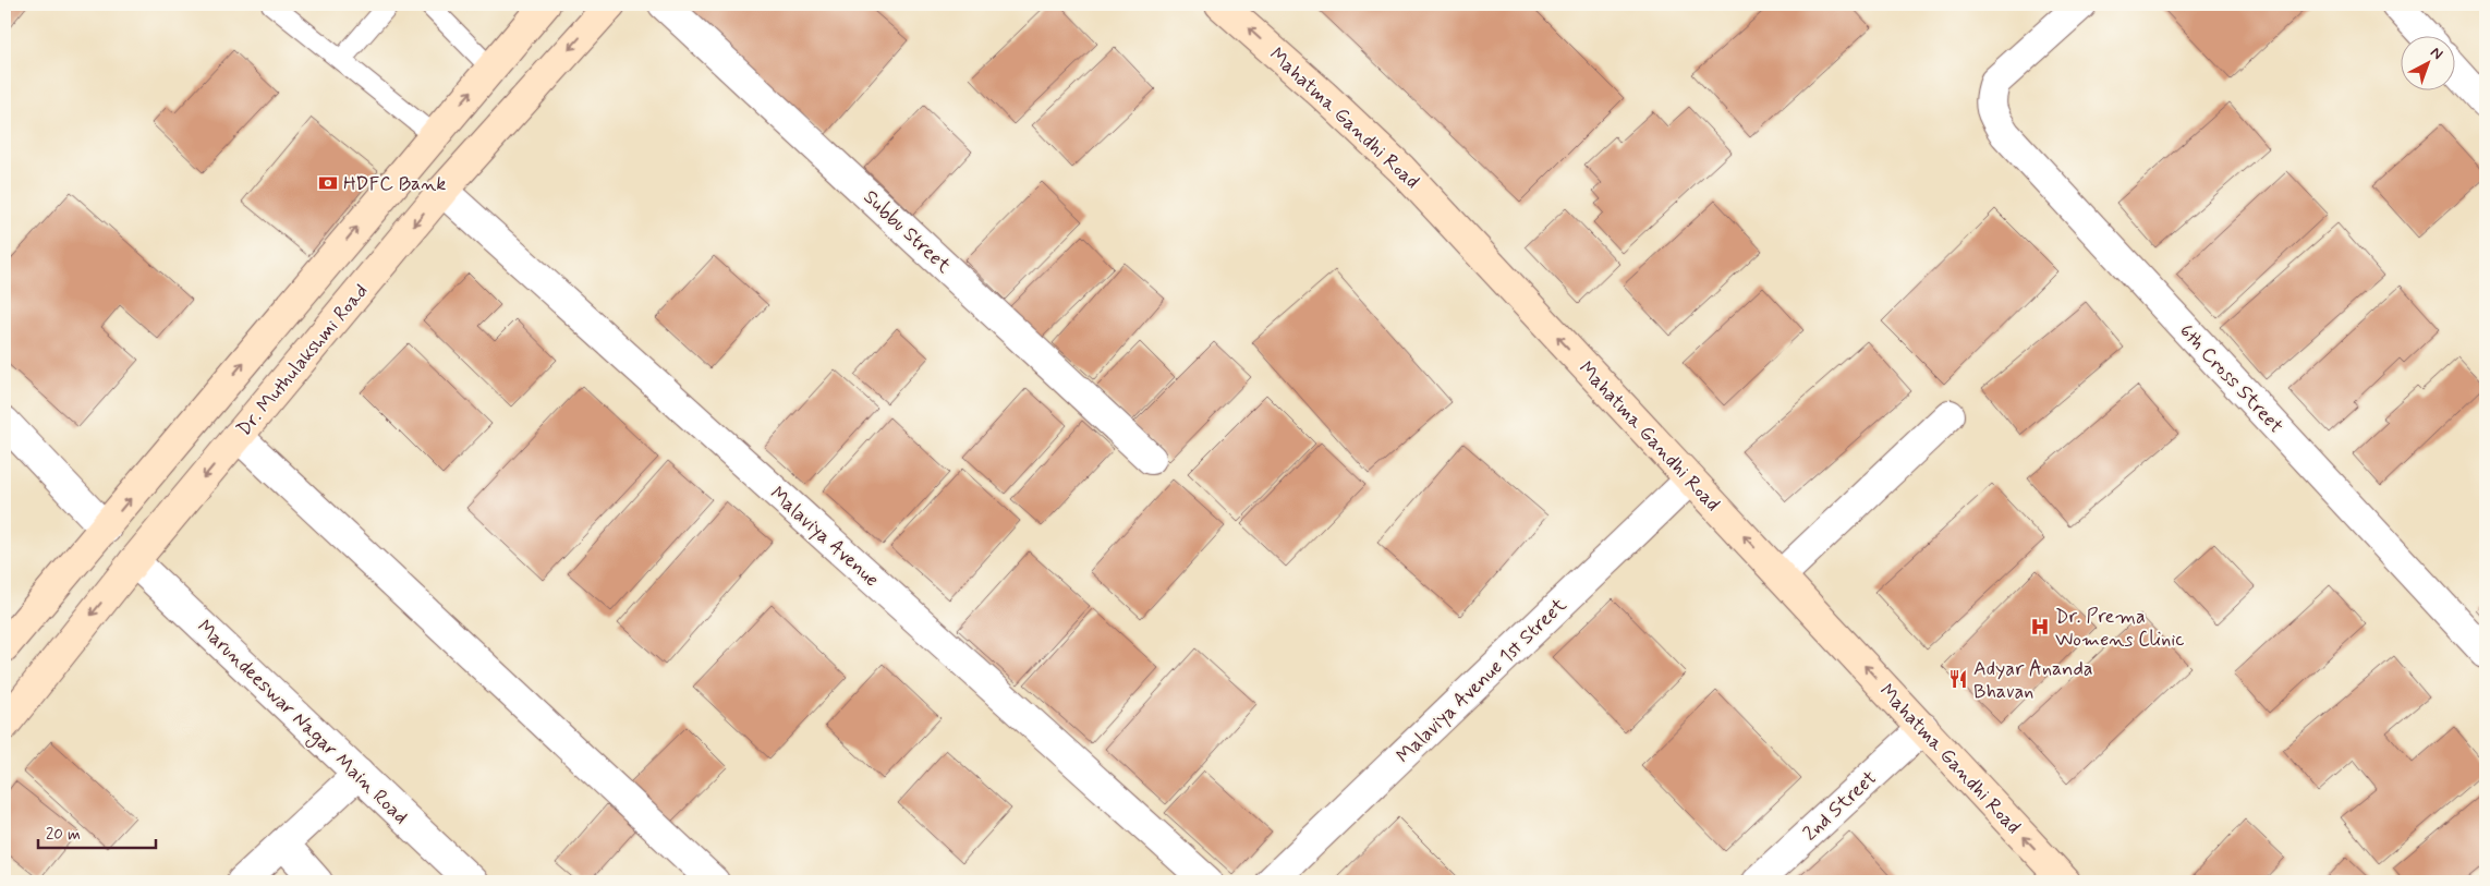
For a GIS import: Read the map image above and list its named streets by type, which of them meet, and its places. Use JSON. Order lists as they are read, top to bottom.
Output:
{
  "streets": {
    "main road": ["Mahatma Gandhi Road", "Dr. Muthulakshmi Road"],
    "street": [
      "Subbu Street",
      "6th Cross Street",
      "Malaviya Avenue",
      "Malaviya Avenue 1st Street",
      "Marundeeswar Nagar Main Road",
      "2nd Street"
    ]
  },
  "crossings": [
    ["Mahatma Gandhi Road", "Malaviya Avenue 1st Street"],
    ["Mahatma Gandhi Road", "2nd Street"],
    ["Dr. Muthulakshmi Road", "Malaviya Avenue"],
    ["Dr. Muthulakshmi Road", "Marundeeswar Nagar Main Road"]
  ],
  "one_way": ["Mahatma Gandhi Road"],
  "places": {
    "bank": ["HDFC Bank"],
    "hospital": ["Dr. Prema Womens Clinic"],
    "restaurant": ["Adyar Ananda Bhavan"]
  },
  "scale_bar": "20 m",
  "north": "top right"
}
